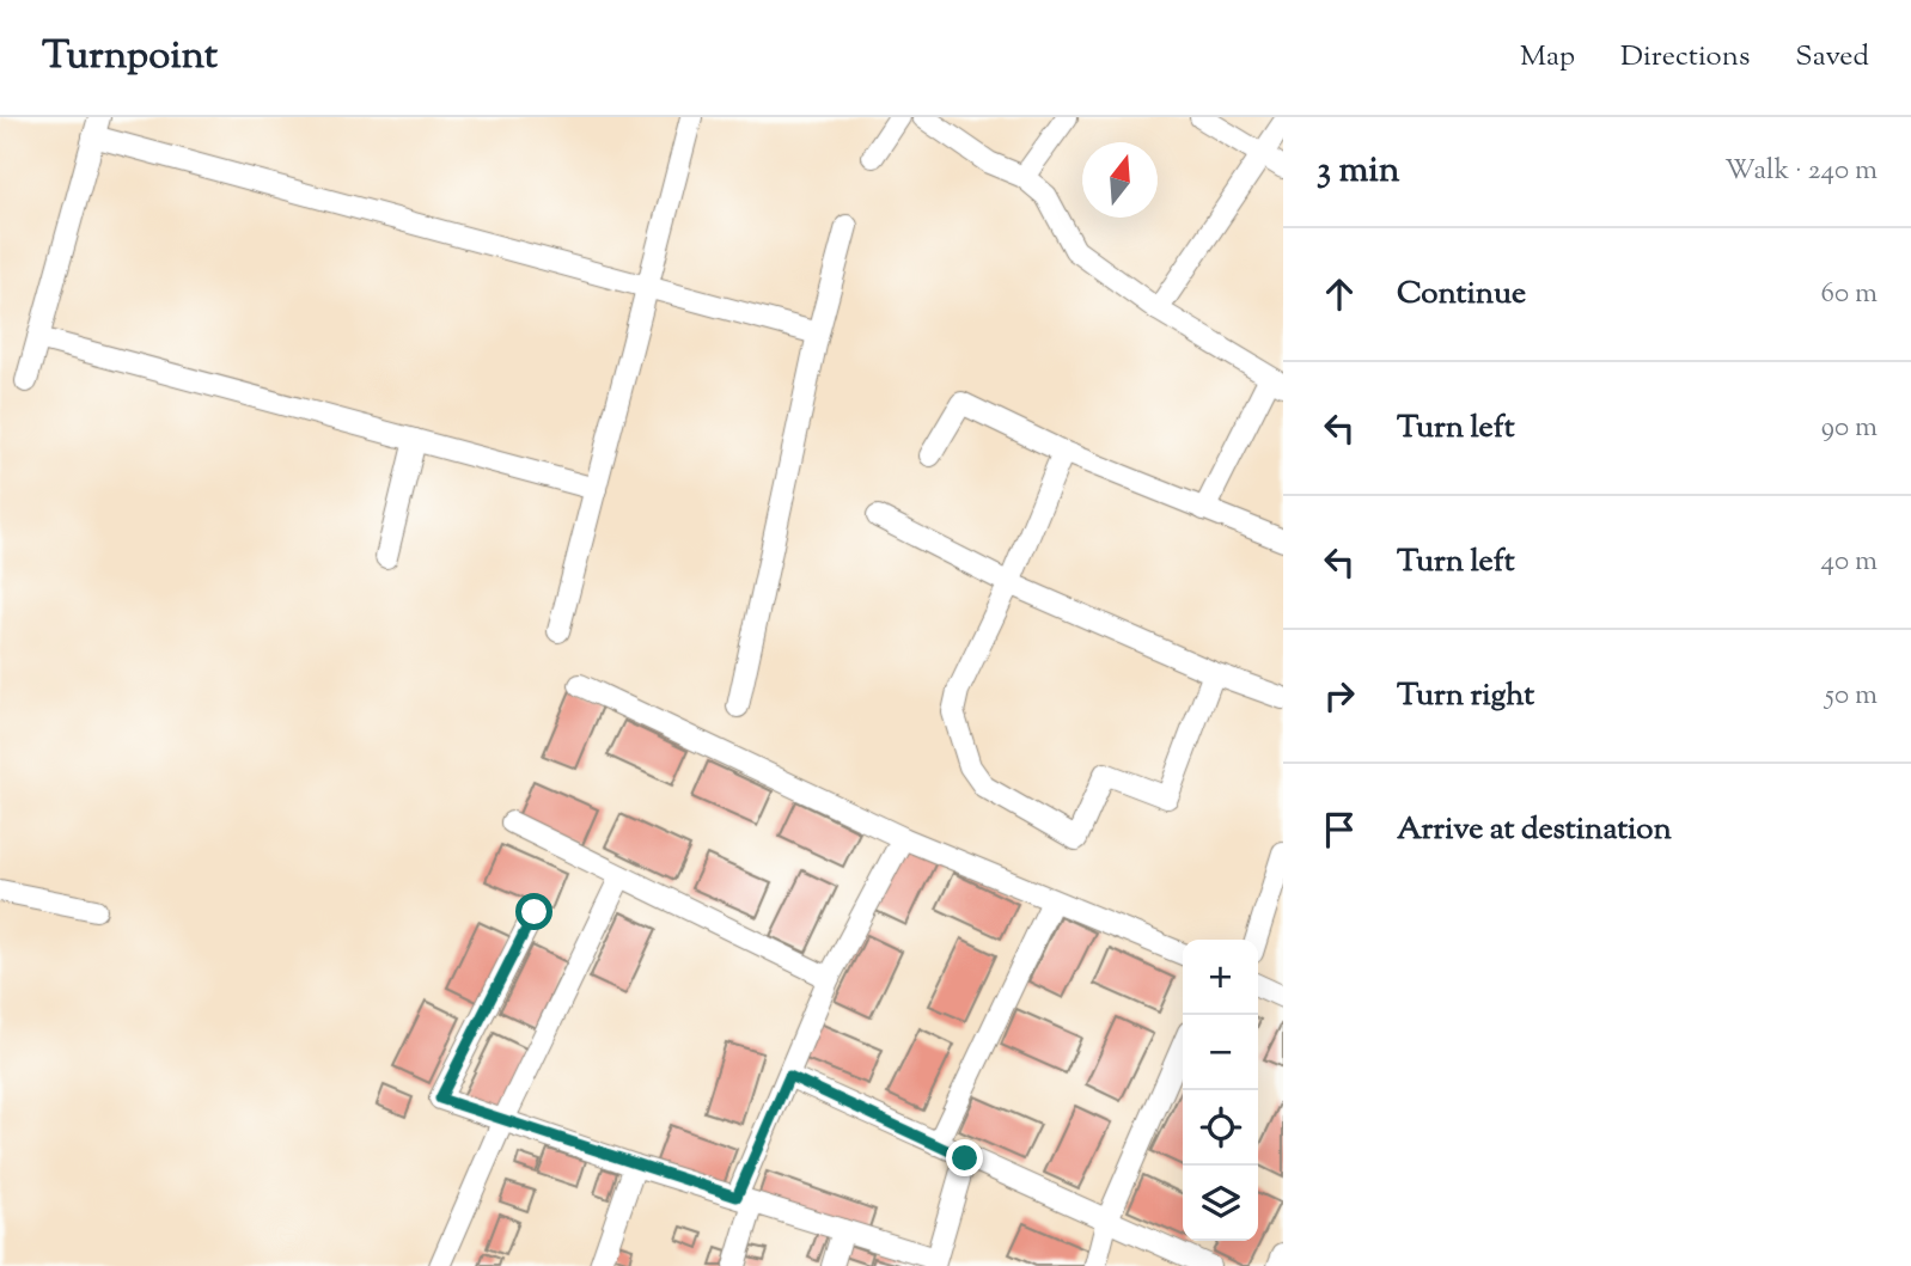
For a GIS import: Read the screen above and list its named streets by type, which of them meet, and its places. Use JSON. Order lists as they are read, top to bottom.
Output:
{
  "north": "top",
  "page": {
    "header": "Turnpoint",
    "nav": ["Map", "Directions", "Saved"],
    "heading": ["3 min", "Walk · 240 m"],
    "list": [
      ["Continue", "60 m"],
      ["Turn left", "90 m"],
      ["Turn left", "40 m"],
      ["Turn right", "50 m"],
      "Arrive at destination"
    ],
    "map_buttons": ["+", "−"]
  }
}
